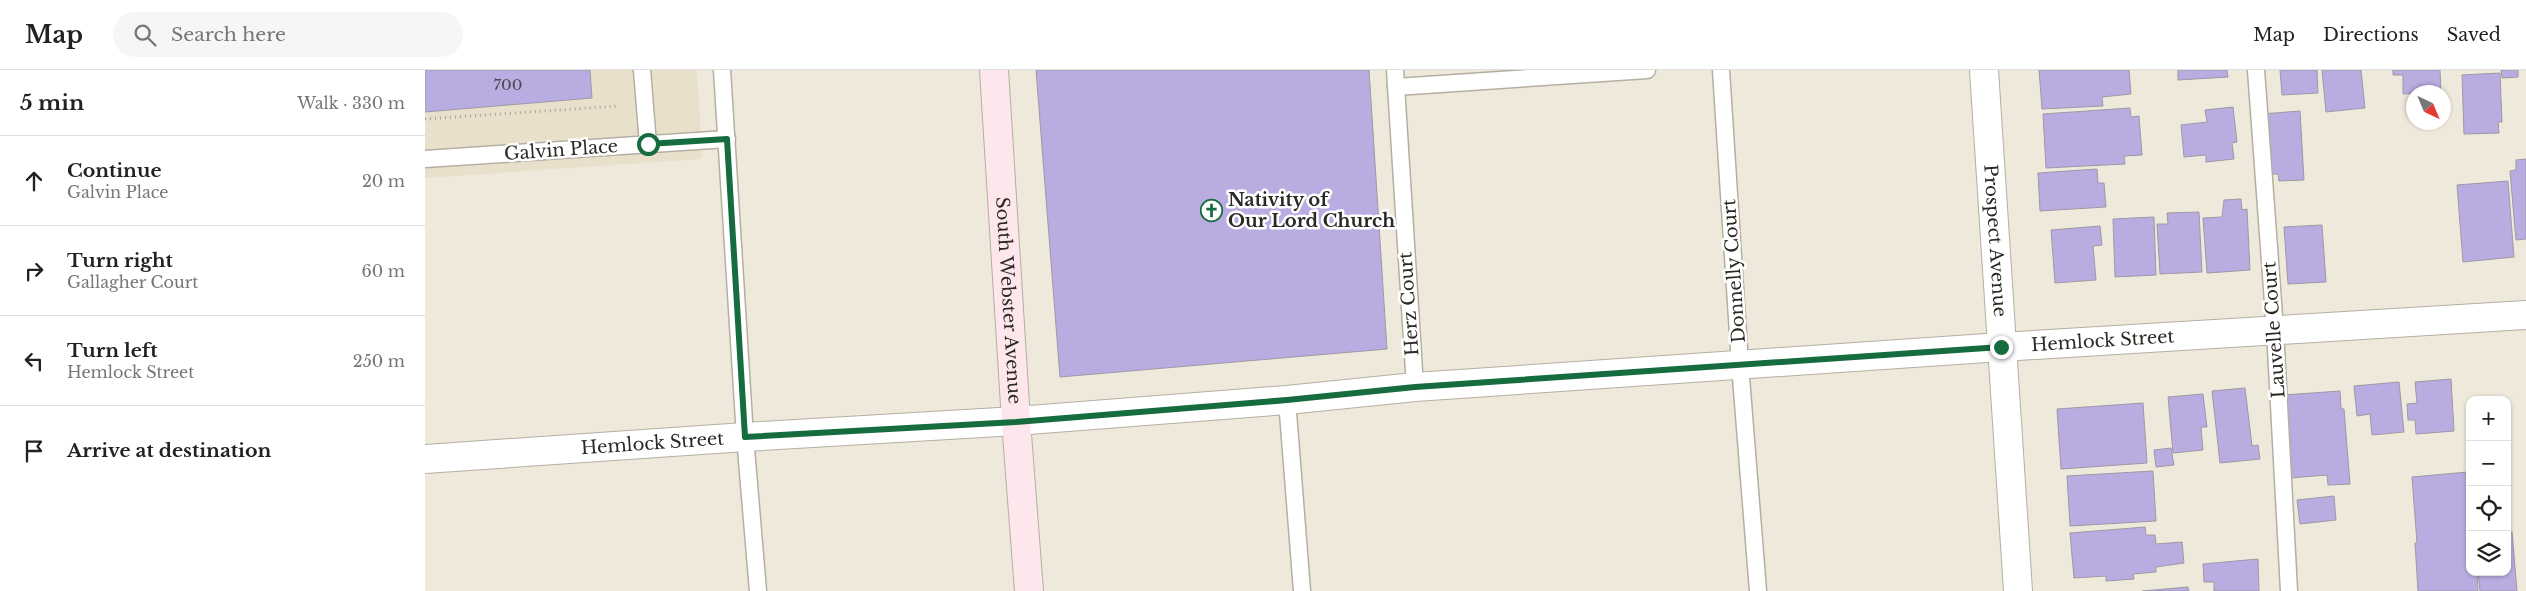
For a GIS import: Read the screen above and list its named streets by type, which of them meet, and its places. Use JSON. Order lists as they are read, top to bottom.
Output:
{
  "streets": {
    "street": ["Prospect Avenue", "South Webster Avenue", "Hemlock Street"],
    "lane": [
      "Galvin Place",
      "Donnelly Court",
      "Herz Court",
      "Lauvelle Court"
    ]
  },
  "crossings": [
    ["Prospect Avenue", "Hemlock Street"],
    ["Donnelly Court", "Hemlock Street"],
    ["South Webster Avenue", "Hemlock Street"],
    ["Herz Court", "Hemlock Street"],
    ["Lauvelle Court", "Hemlock Street"]
  ],
  "places": {
    "church": ["Nativity of Our Lord Church"]
  },
  "house_numbers": ["700"],
  "north": "bottom right",
  "page": {
    "header": "Map",
    "search": "Search here",
    "nav": ["Map", "Directions", "Saved"],
    "heading": ["5 min", "Walk · 330 m"],
    "list": [
      ["Continue", "Galvin Place", "20 m"],
      ["Turn right", "Gallagher Court", "60 m"],
      ["Turn left", "Hemlock Street", "250 m"],
      "Arrive at destination"
    ],
    "map_buttons": ["+", "−"]
  }
}
